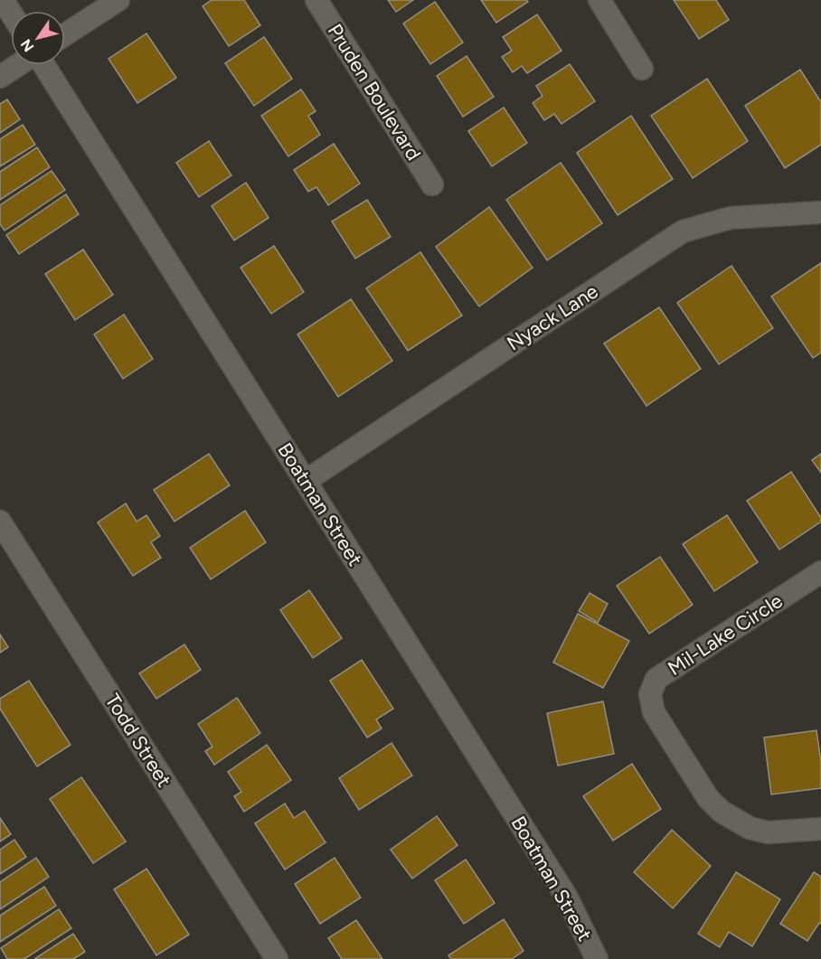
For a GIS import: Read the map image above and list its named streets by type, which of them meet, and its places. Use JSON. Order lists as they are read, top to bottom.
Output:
{
  "streets": {
    "street": [
      "Pruden Boulevard",
      "Nyack Lane",
      "Boatman Street",
      "Mil-Lake Circle",
      "Todd Street"
    ]
  },
  "crossings": [
    ["Nyack Lane", "Boatman Street"]
  ],
  "north": "bottom left"
}
